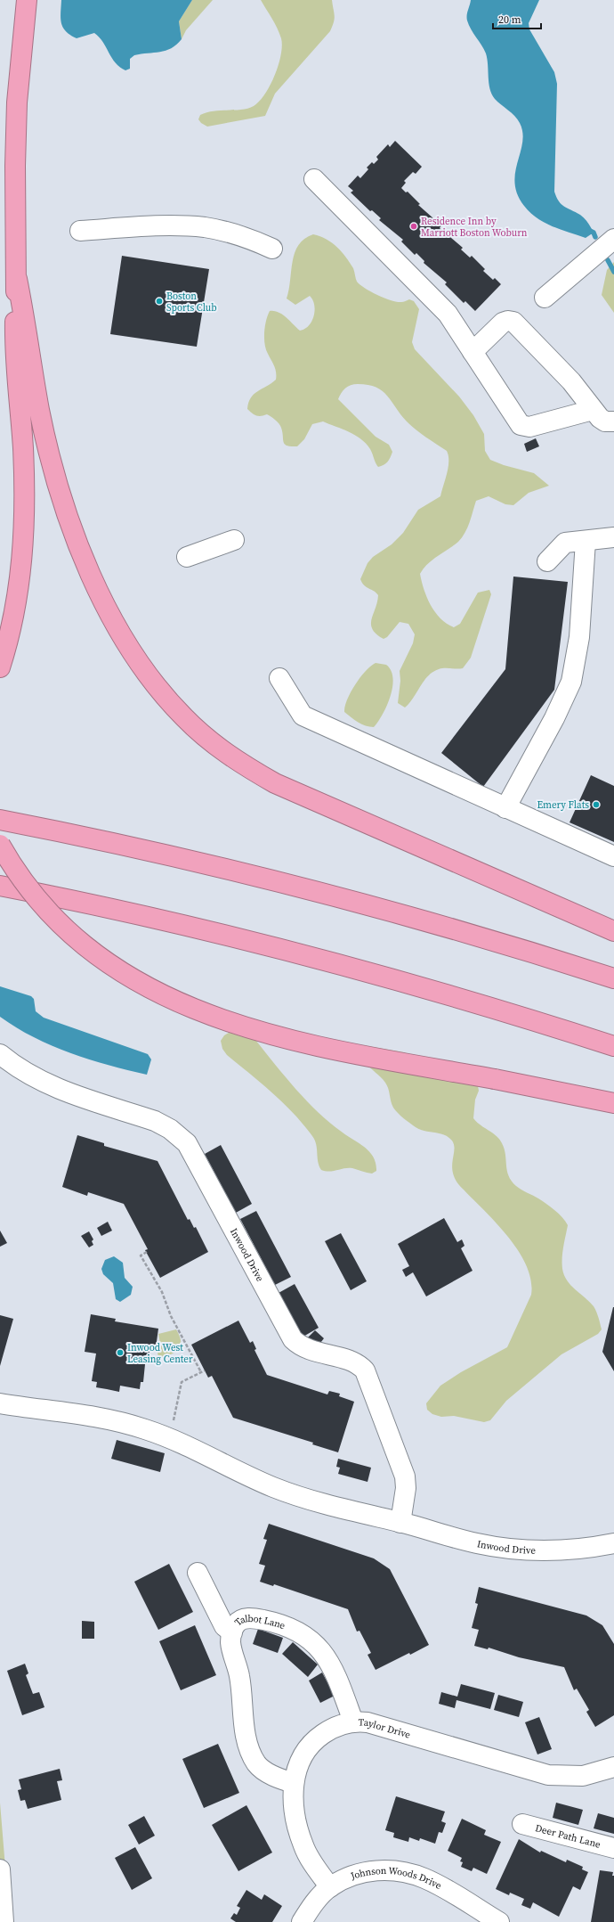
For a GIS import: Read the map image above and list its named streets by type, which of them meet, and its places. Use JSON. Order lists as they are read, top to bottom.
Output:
{
  "streets": {
    "street": [
      "Inwood Drive",
      "Talbot Lane",
      "Taylor Drive",
      "Deer Path Lane",
      "Johnson Woods Drive"
    ]
  },
  "crossings": [
    ["Talbot Lane", "Taylor Drive"],
    ["Taylor Drive", "Johnson Woods Drive"]
  ],
  "places": [
    "Residence Inn by Marriott Boston Woburn",
    "Boston Sports Club",
    "Emery Flats",
    "Inwood West Leasing Center"
  ],
  "scale_bar": "20 m"
}
